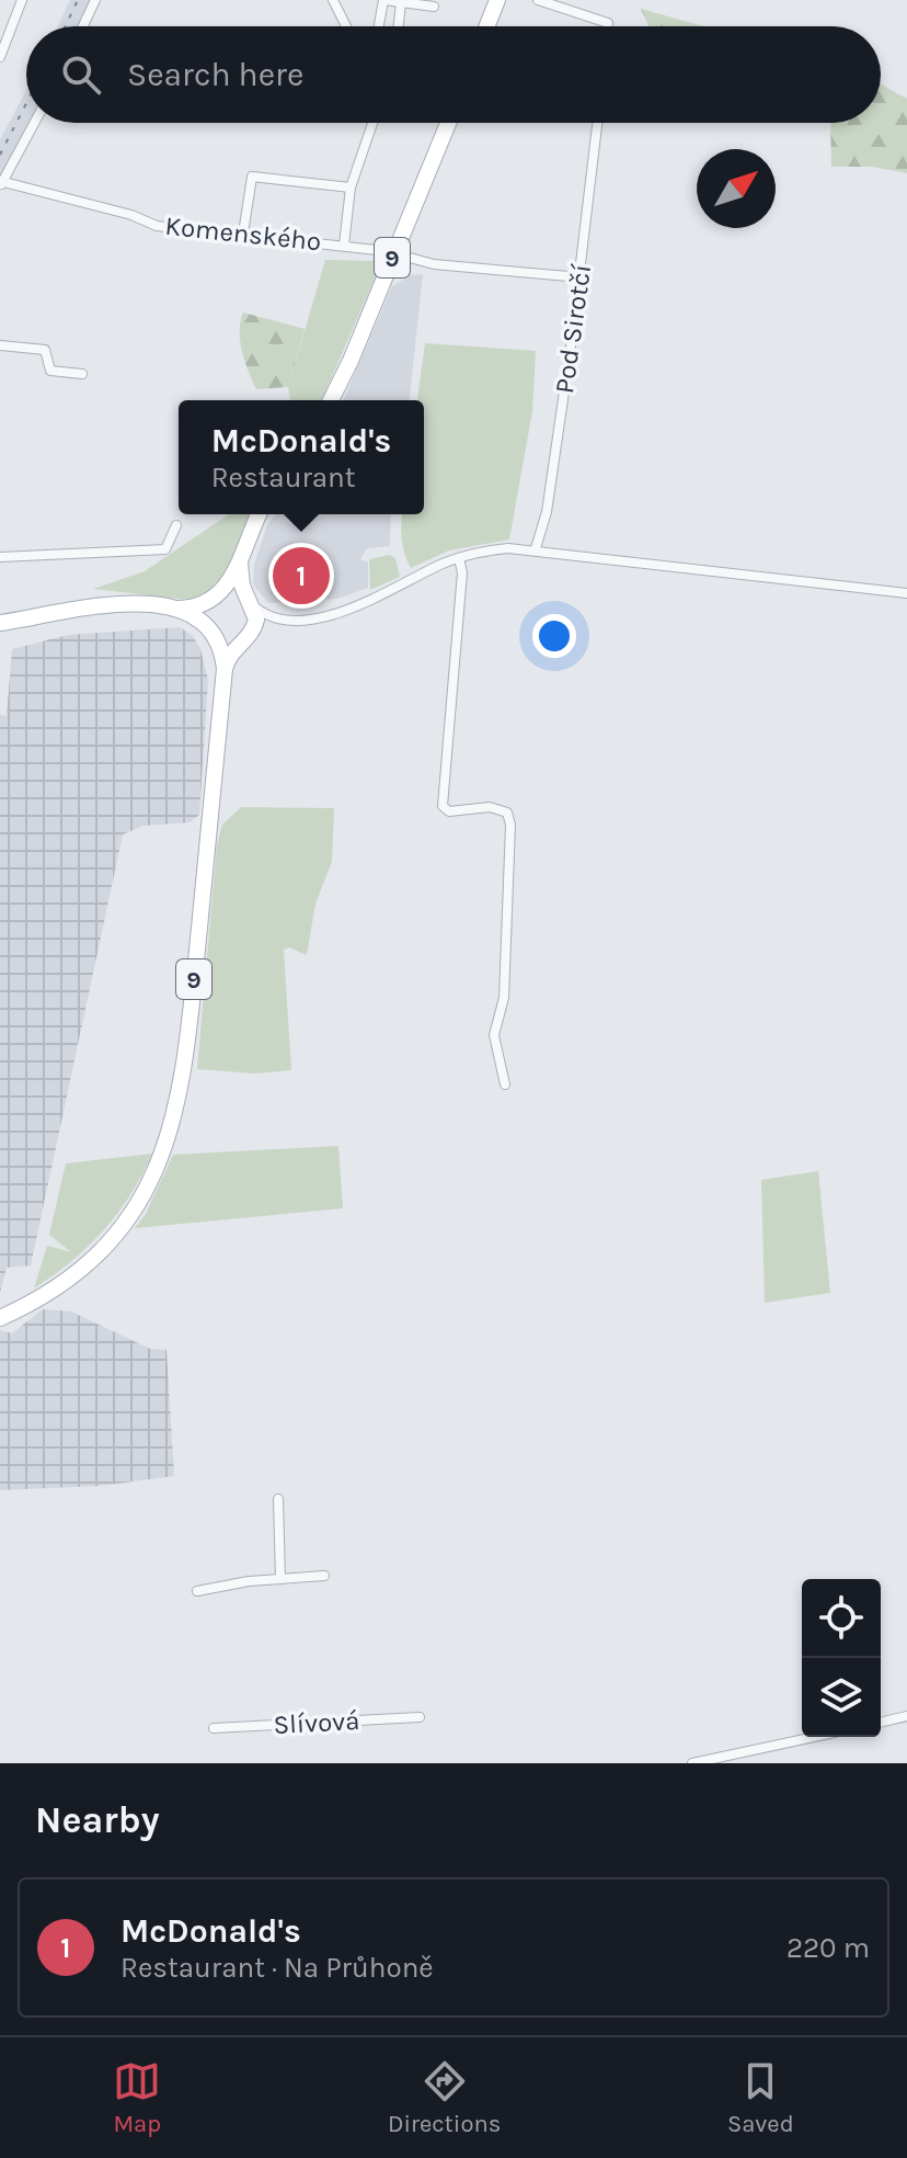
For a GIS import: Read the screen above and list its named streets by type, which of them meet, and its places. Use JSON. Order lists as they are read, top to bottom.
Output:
{
  "streets": {
    "main road": ["9"],
    "street": ["Komenského", "Pod Sirotčí", "Slívová"]
  },
  "north": "top right",
  "page": {
    "search": "Search here",
    "popup": ["McDonald's", "Restaurant"],
    "pins": "1",
    "heading": "Nearby",
    "list": [
      {
        "mark": "1",
        "name": "McDonald's",
        "note": "Restaurant · Na Průhoně",
        "value": "220 m"
      }
    ],
    "nav": ["Map", "Directions", "Saved"]
  }
}
